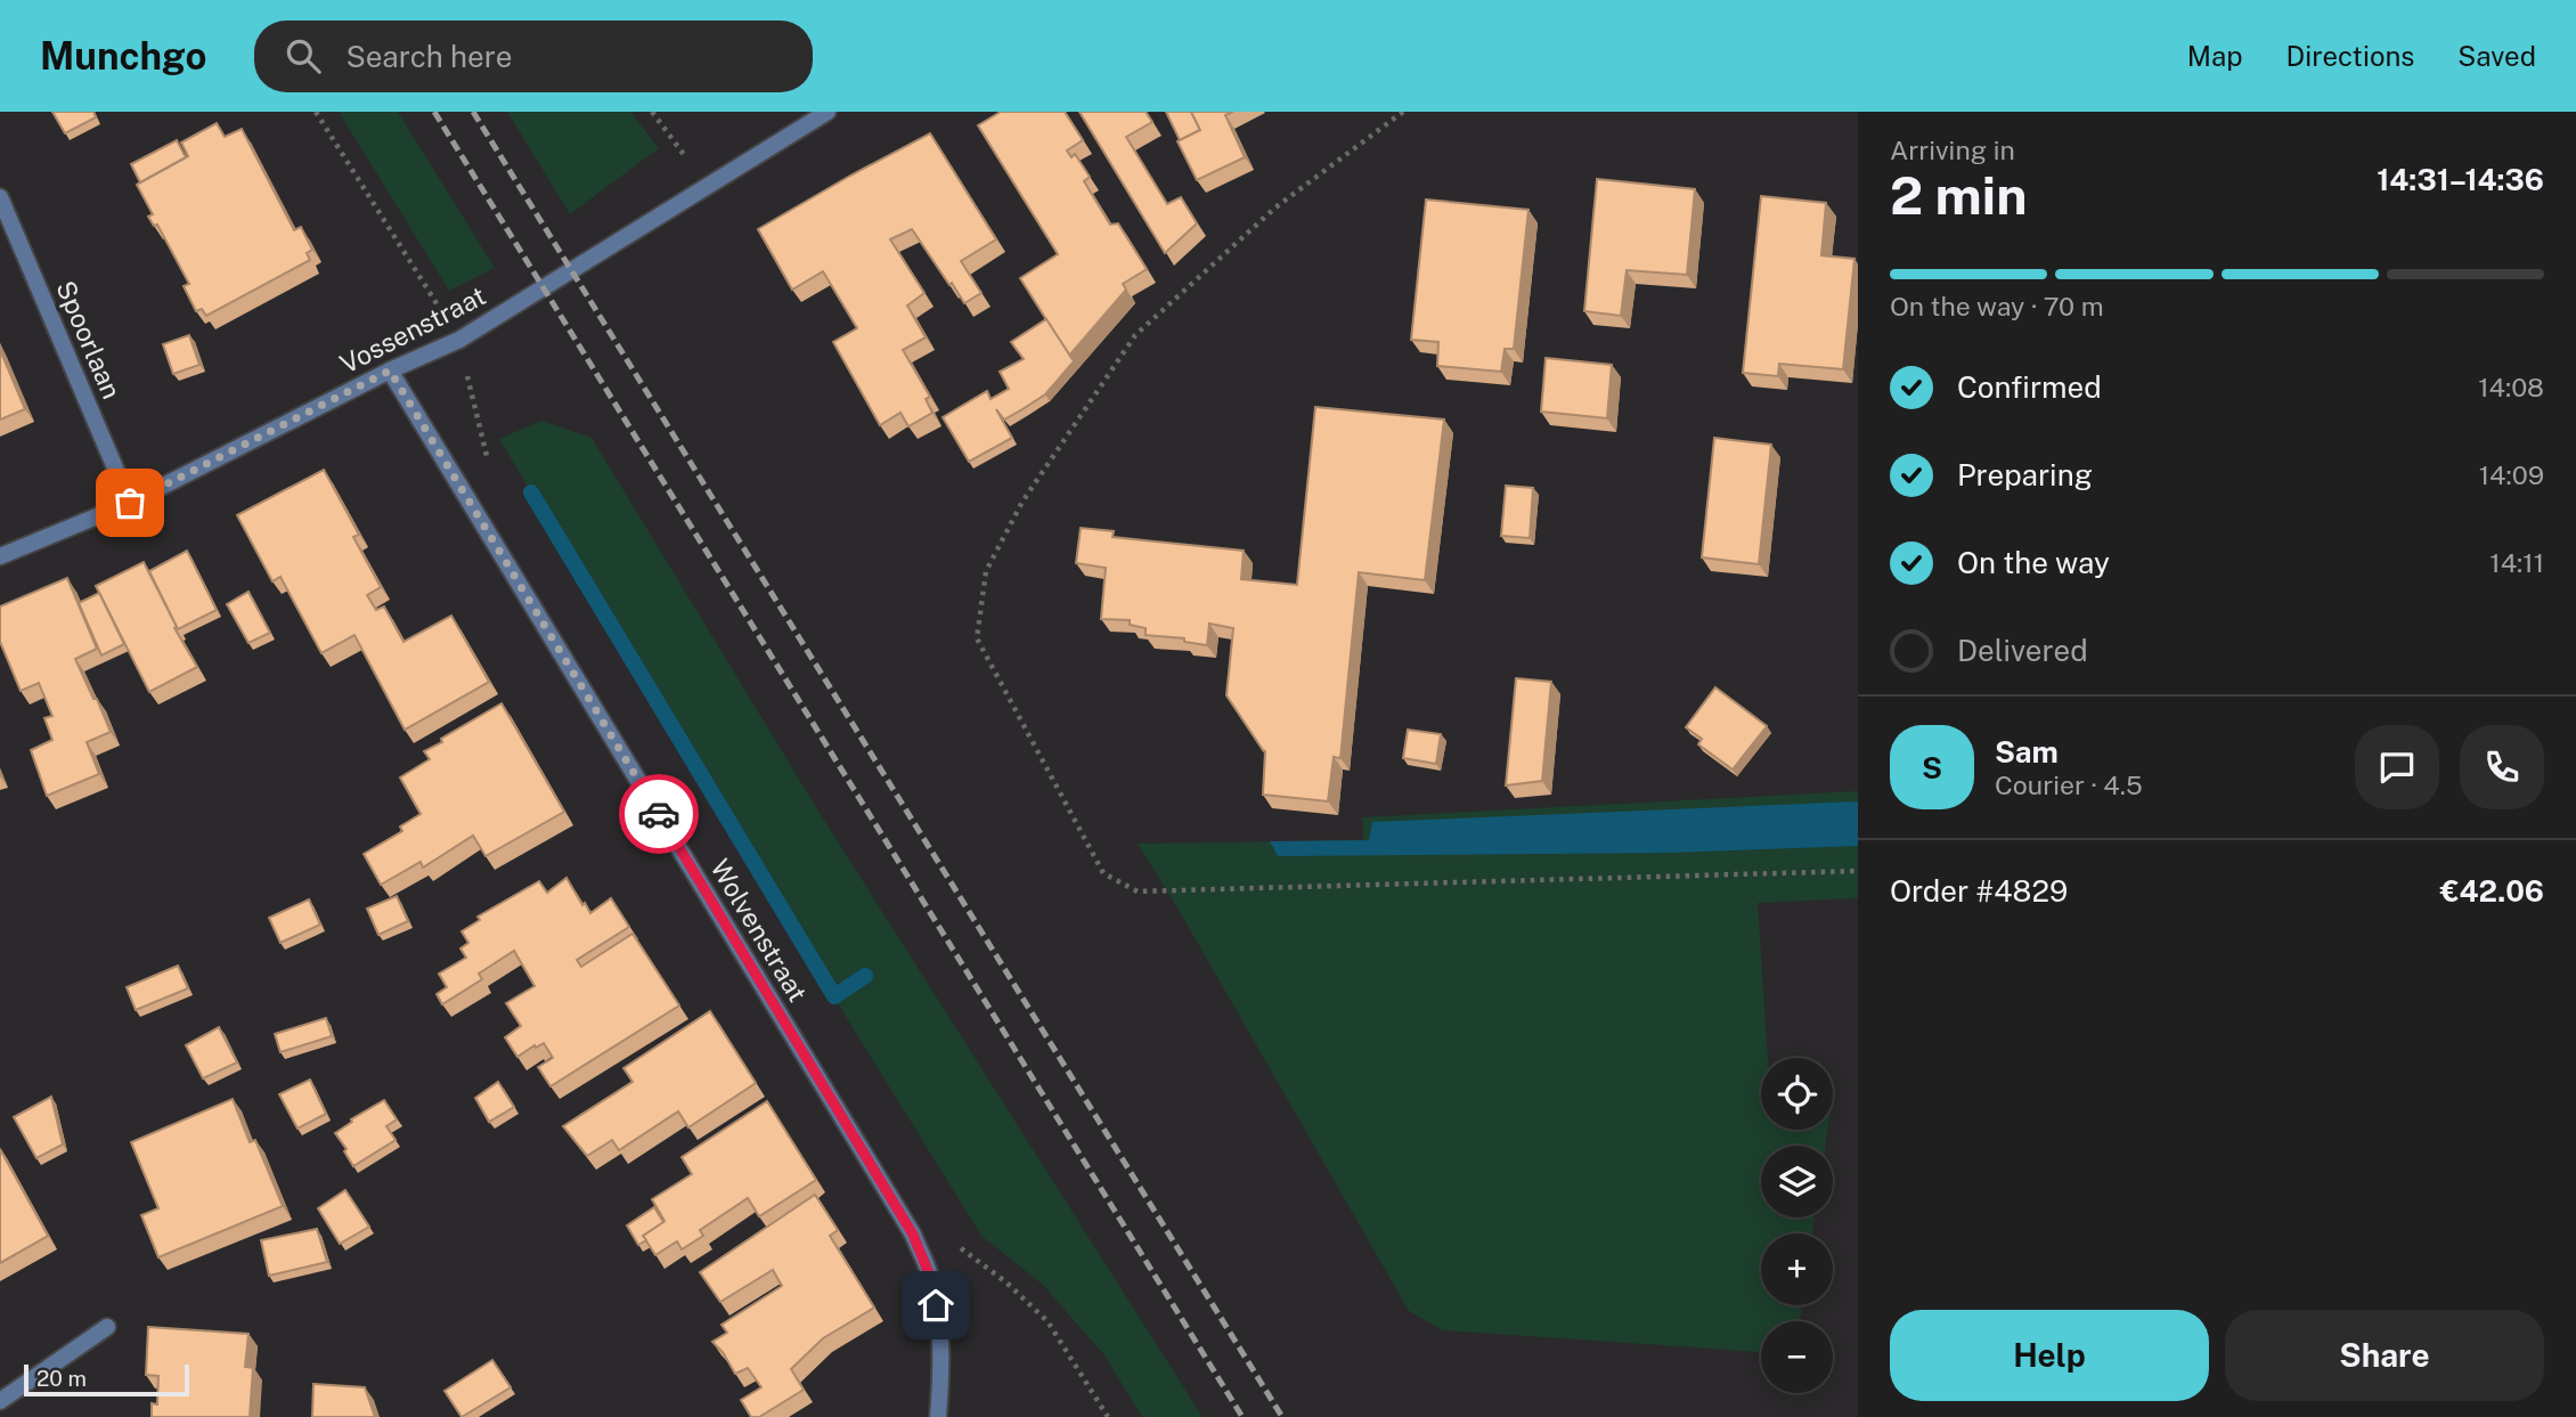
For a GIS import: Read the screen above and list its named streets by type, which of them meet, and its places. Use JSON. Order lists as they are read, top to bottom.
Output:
{
  "streets": {
    "street": ["Vossenstraat", "Spoorlaan", "Wolvenstraat"]
  },
  "crossings": [
    ["Vossenstraat", "Spoorlaan"],
    ["Vossenstraat", "Wolvenstraat"]
  ],
  "scale_bar": "20 m",
  "page": {
    "header": "Munchgo",
    "search": "Search here",
    "nav": ["Map", "Directions", "Saved"],
    "heading": ["2 min", "Arriving in", "14:31–14:36"],
    "panel": [
      "Sam",
      "Courier · 4.5",
      "Order #4829",
      "€42.06"
    ],
    "bar": "On the way · 70 m",
    "list": [
      ["Confirmed", "14:08"],
      ["Preparing", "14:09"],
      ["On the way", "14:11"],
      "Delivered"
    ],
    "round": "S",
    "map_buttons": ["+", "−"],
    "buttons": ["Help", "Share"],
    "scale": "20 m"
  }
}
